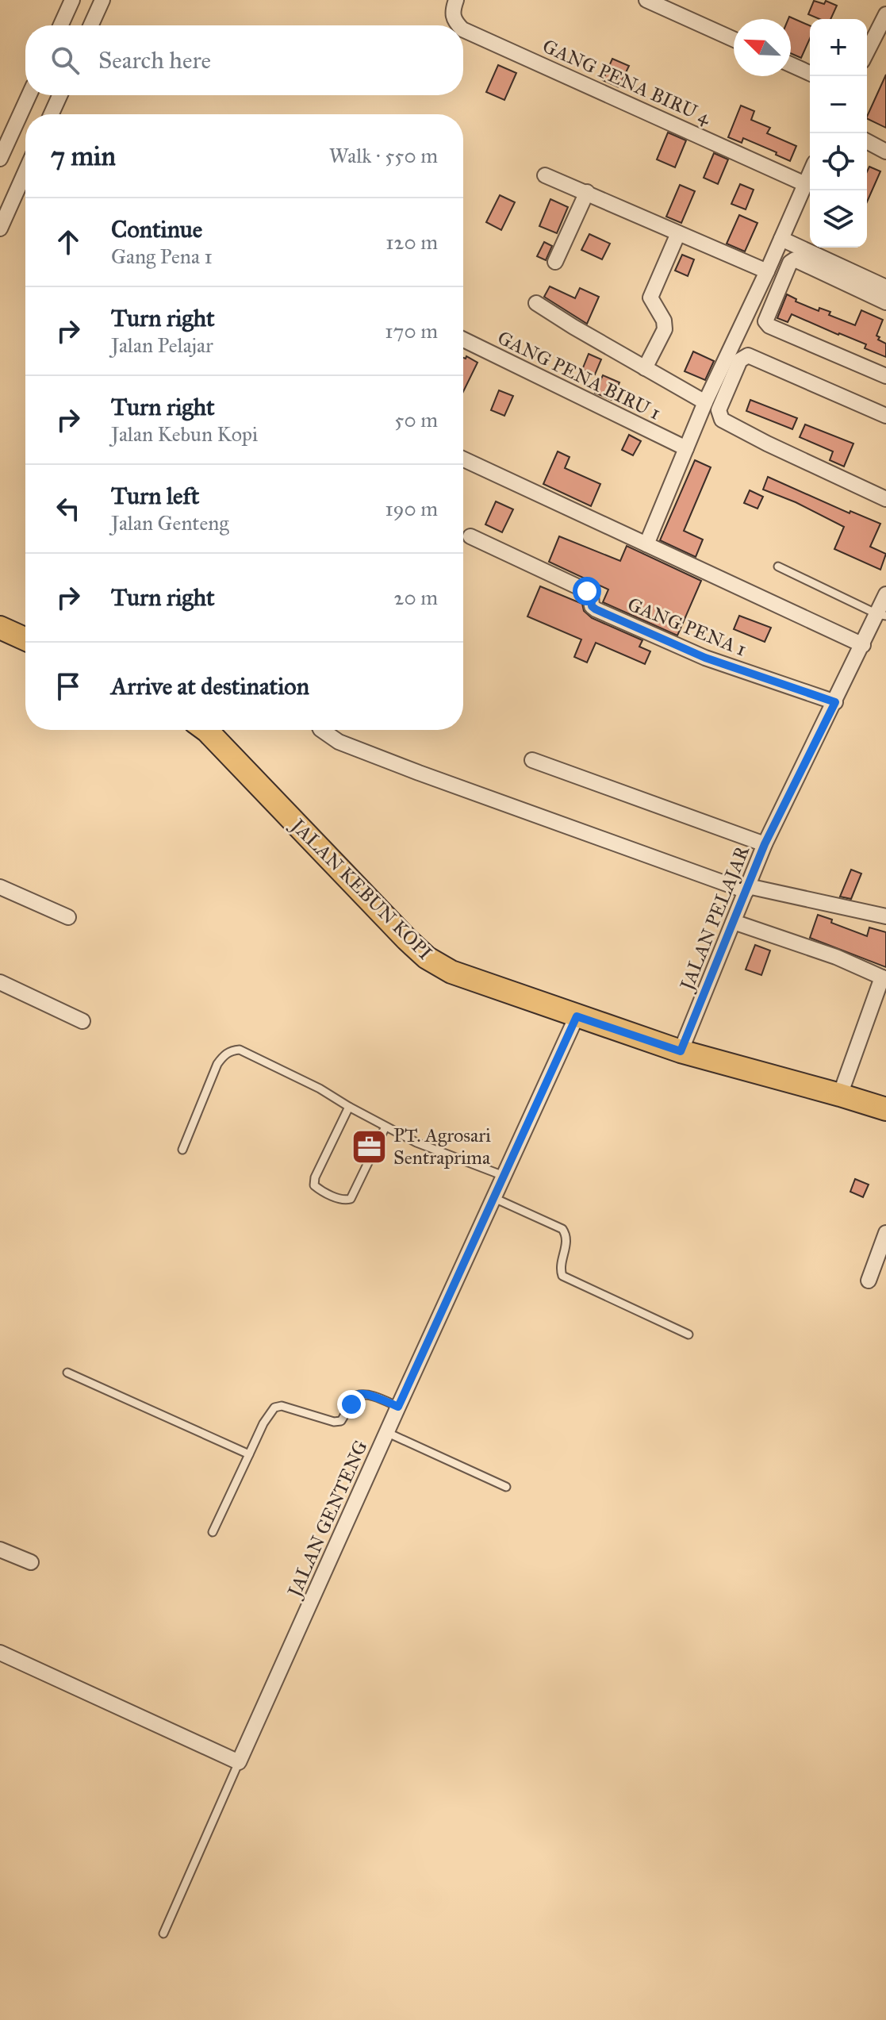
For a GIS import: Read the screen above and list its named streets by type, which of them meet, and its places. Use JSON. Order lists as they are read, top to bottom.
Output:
{
  "streets": {
    "main road": ["JALAN KEBUN KOPI"],
    "street": [
      "GANG PENA BIRU 4",
      "GANG PENA BIRU 1",
      "GANG PENA 1",
      "JALAN PELAJAR",
      "JALAN GENTENG"
    ]
  },
  "crossings": [
    ["GANG PENA 1", "JALAN PELAJAR"],
    ["JALAN KEBUN KOPI", "JALAN PELAJAR"],
    ["JALAN KEBUN KOPI", "JALAN GENTENG"]
  ],
  "places": {
    "office": ["PT. Agrosari Sentraprima"]
  },
  "north": "top left",
  "page": {
    "map_buttons": ["+", "−"],
    "search": "Search here",
    "heading": ["7 min", "Walk · 550 m"],
    "list": [
      ["Continue", "Gang Pena 1", "120 m"],
      ["Turn right", "Jalan Pelajar", "170 m"],
      ["Turn right", "Jalan Kebun Kopi", "50 m"],
      ["Turn left", "Jalan Genteng", "190 m"],
      ["Turn right", "20 m"],
      "Arrive at destination"
    ]
  }
}
